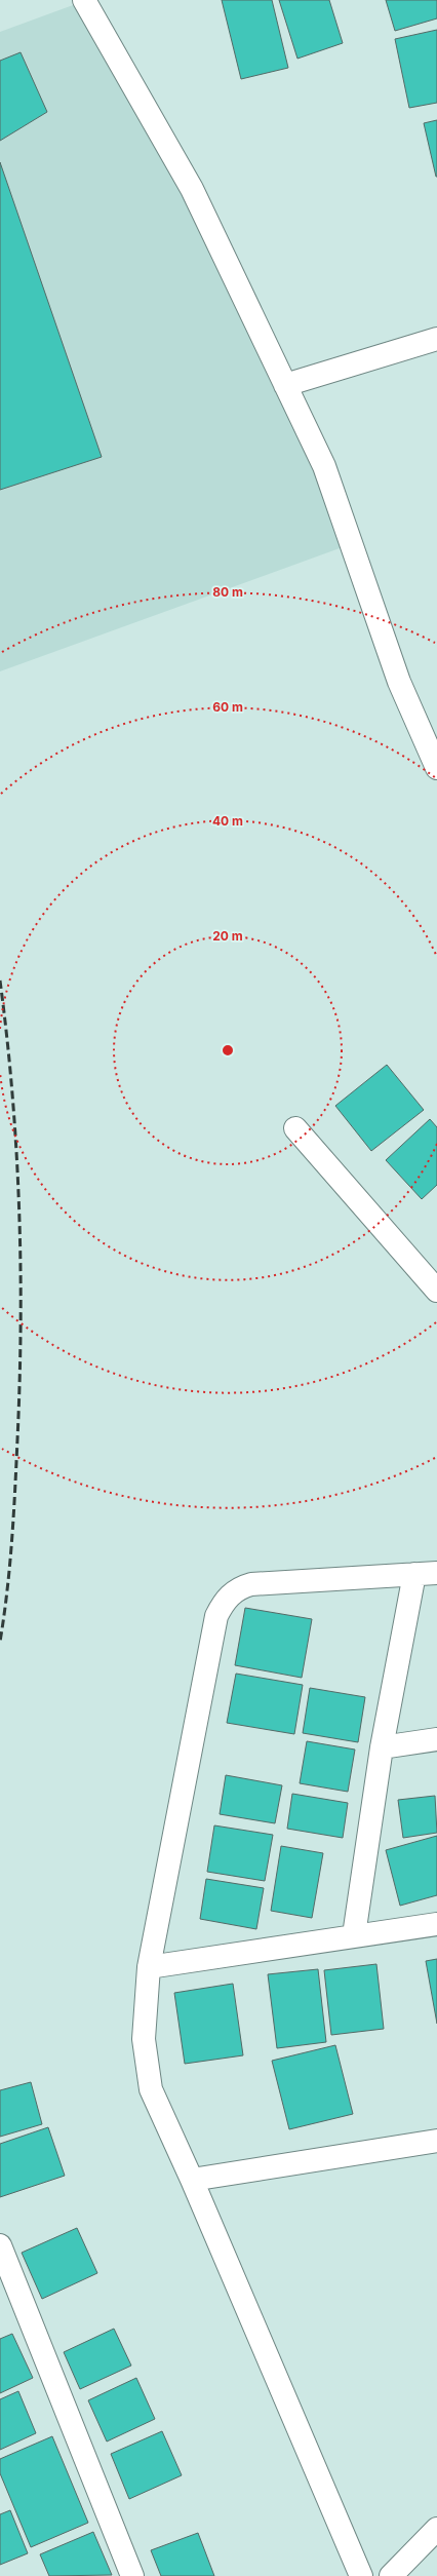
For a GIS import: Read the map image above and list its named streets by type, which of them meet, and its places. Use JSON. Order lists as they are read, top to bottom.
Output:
{
  "rings": [
    "80 m",
    "60 m",
    "40 m",
    "20 m"
  ]
}
